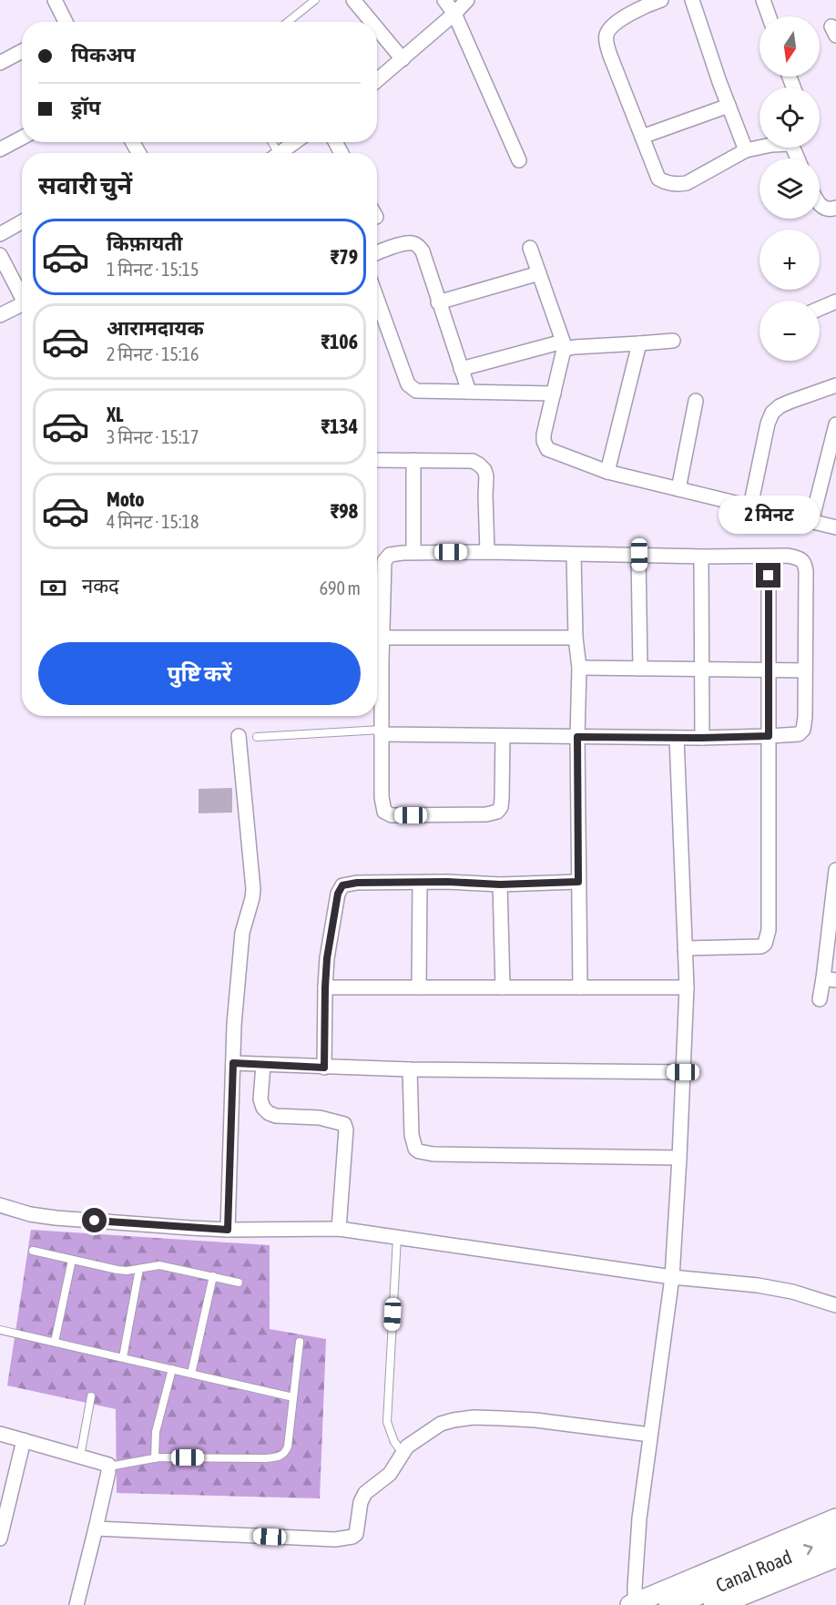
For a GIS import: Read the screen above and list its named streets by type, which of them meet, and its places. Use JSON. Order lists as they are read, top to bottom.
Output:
{
  "streets": {
    "main road": ["Canal Road"]
  },
  "north": "bottom",
  "page": {
    "map_buttons": ["+", "−"],
    "banner": ["पिकअप", "ड्रॉप"],
    "heading": "सवारी चुनें",
    "list": [
      {
        "name": "किफ़ायती",
        "note": "1 मिनट · 15:15",
        "value": "₹79"
      },
      {
        "name": "आरामदायक",
        "note": "2 मिनट · 15:16",
        "value": "₹106"
      },
      {
        "name": "XL",
        "note": "3 मिनट · 15:17",
        "value": "₹134"
      },
      {
        "name": "Moto",
        "note": "4 मिनट · 15:18",
        "value": "₹98"
      }
    ],
    "bubble": "2 मिनट",
    "pay": ["नकद", "690 m"],
    "buttons": "पुष्टि करें"
  }
}
